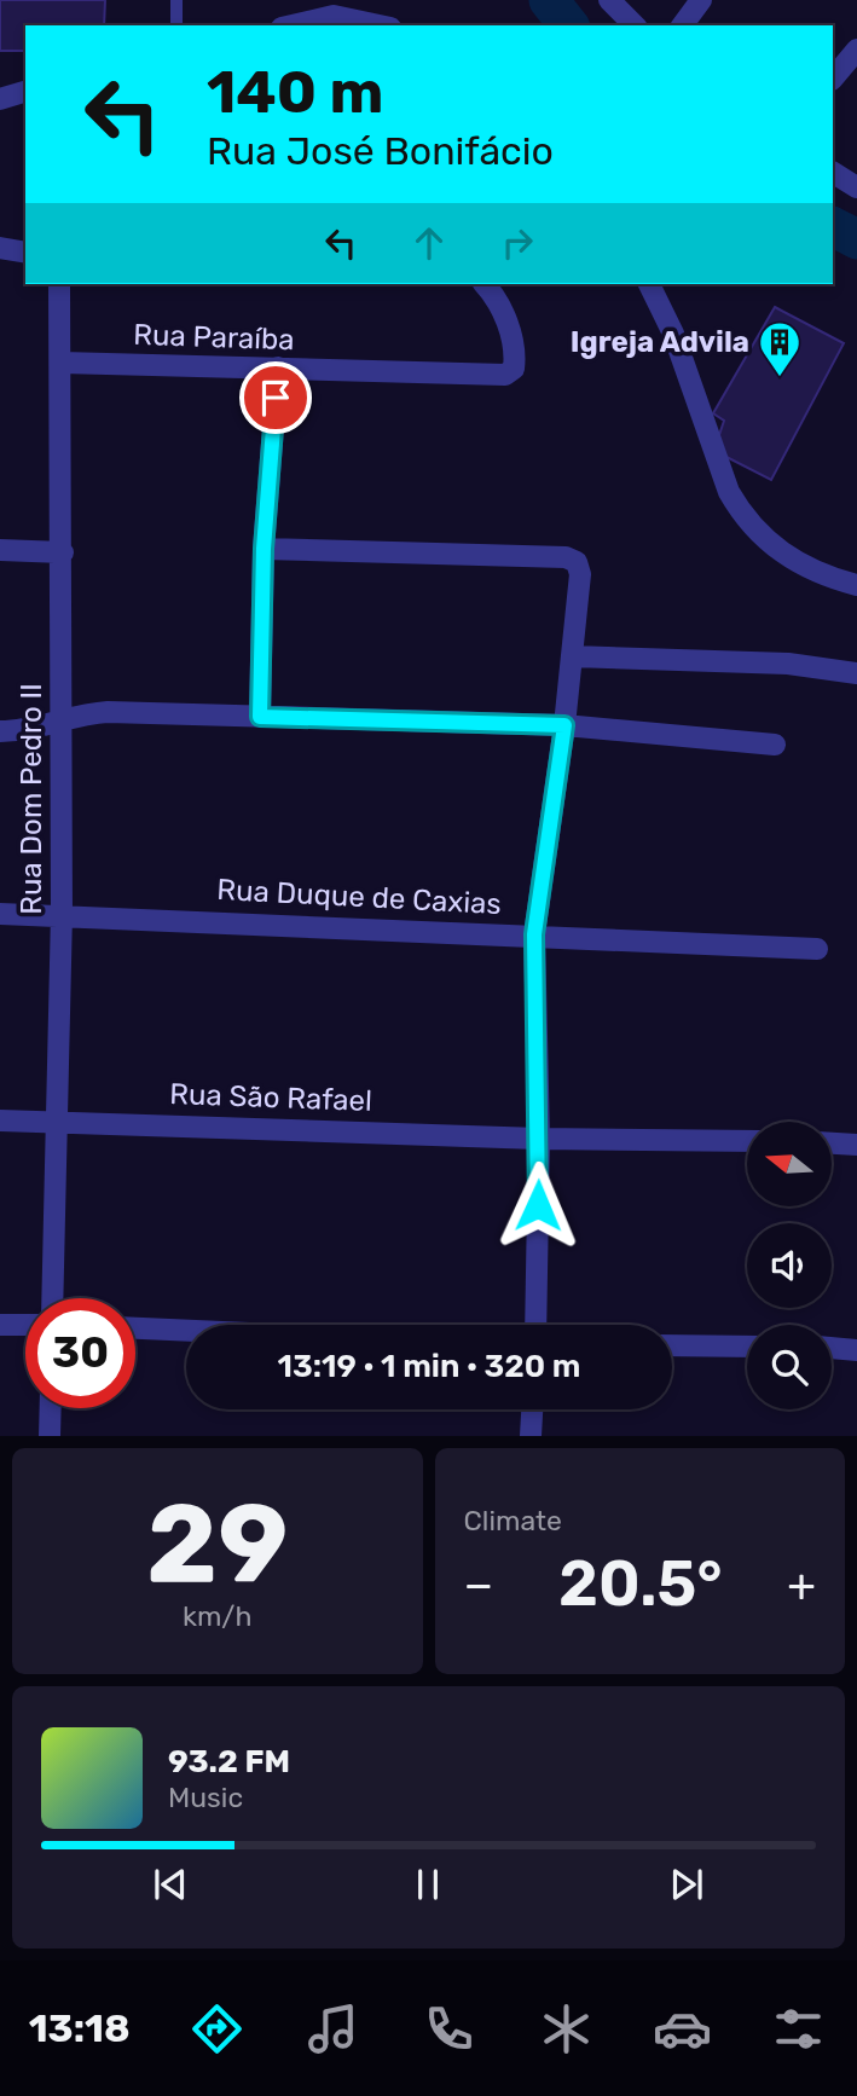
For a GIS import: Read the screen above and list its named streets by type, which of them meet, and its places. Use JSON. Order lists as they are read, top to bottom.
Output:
{
  "streets": {
    "street": [
      "Rua Paraíba",
      "Rua Dom Pedro II",
      "Rua Duque de Caxias",
      "Rua São Rafael"
    ]
  },
  "crossings": [
    ["Rua Paraíba", "Rua Dom Pedro II"],
    ["Rua Dom Pedro II", "Rua Duque de Caxias"],
    ["Rua Dom Pedro II", "Rua São Rafael"]
  ],
  "places": {
    "building": ["Igreja Advila"]
  },
  "north": "left",
  "page": {
    "turn": ["140 m", "Rua José Bonifácio"],
    "limit": "30",
    "trip": "13:19 · 1 min · 320 m",
    "tile": [
      ["29", "km/h"],
      "Climate"
    ],
    "heat": ["−", "20.5°", "+"],
    "song": ["93.2 FM", "Music"],
    "tabs": "13:18"
  }
}
